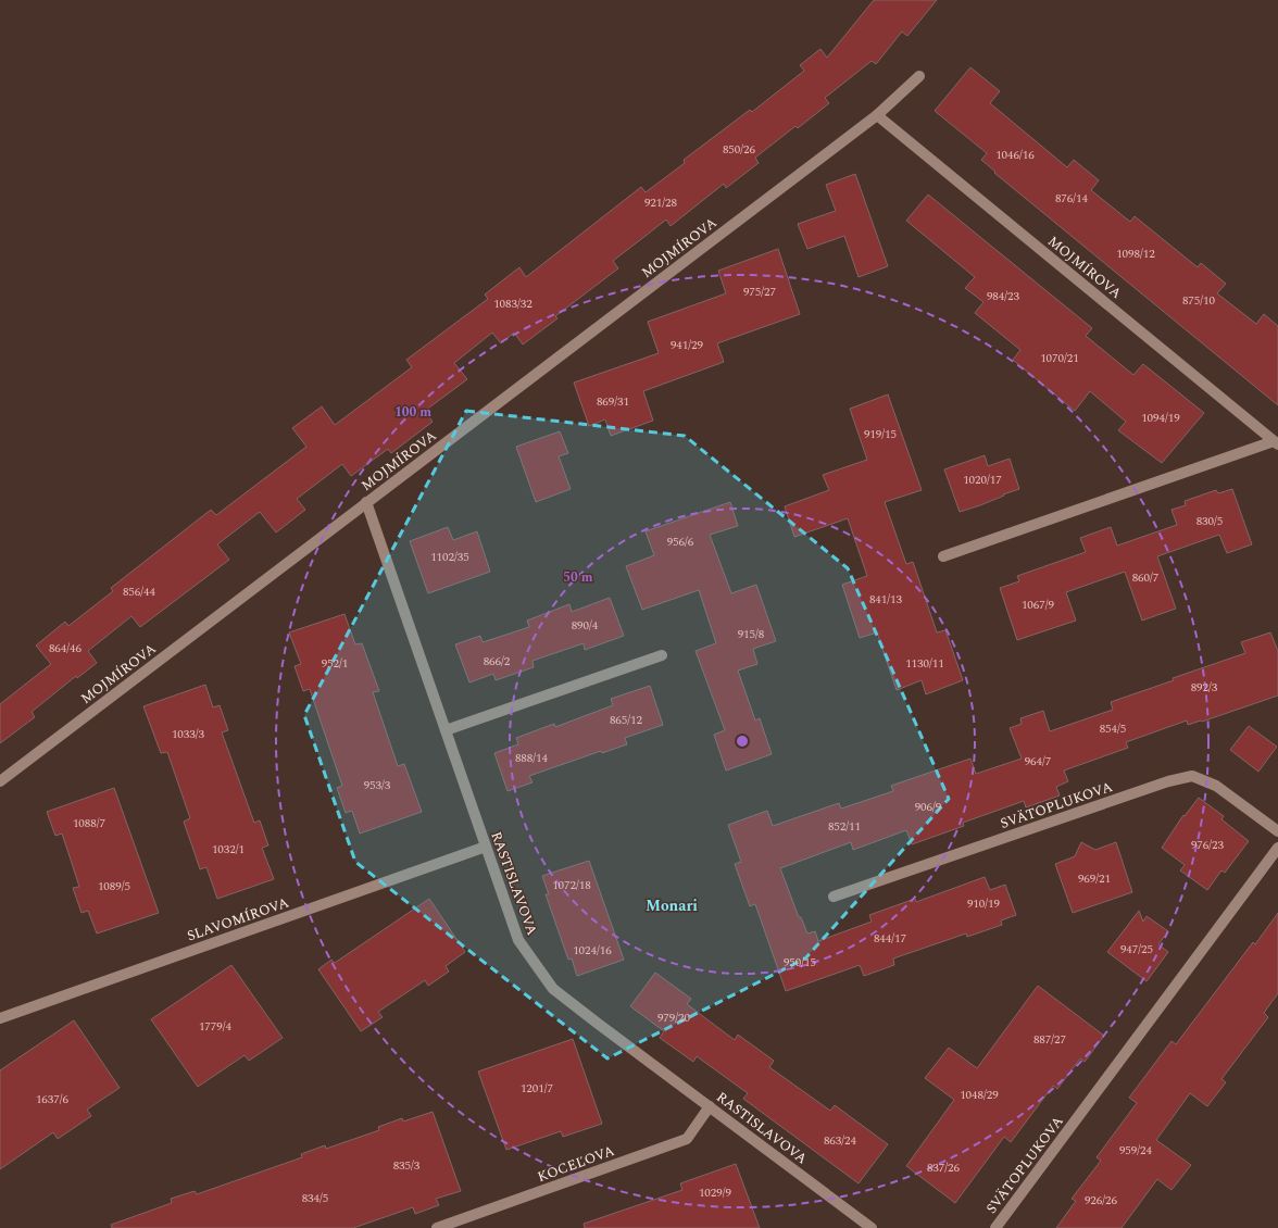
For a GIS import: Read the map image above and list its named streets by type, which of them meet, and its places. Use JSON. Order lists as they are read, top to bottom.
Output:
{
  "streets": {
    "street": [
      "MOJMÍROVA",
      "SVÄTOPLUKOVA",
      "RASTISLAVOVA",
      "SLAVOMÍROVA",
      "KOCEĽOVA"
    ]
  },
  "crossings": [
    ["MOJMÍROVA", "RASTISLAVOVA"],
    ["RASTISLAVOVA", "SLAVOMÍROVA"],
    ["RASTISLAVOVA", "KOCEĽOVA"]
  ],
  "districts": ["Monari"],
  "house_numbers": [
    "850/26",
    "1046/16",
    "876/14",
    "921/28",
    "1098/12",
    "975/27",
    "984/23",
    "875/10",
    "1083/32",
    "941/29",
    "1070/21",
    "869/31",
    "1094/19",
    "919/15",
    "1020/17",
    "830/5",
    "956/6",
    "1102/35",
    "860/7",
    "856/44",
    "841/13",
    "1067/9",
    "890/4",
    "915/8",
    "864/46",
    "866/2",
    "952/1",
    "1130/11",
    "892/3",
    "865/12",
    "854/5",
    "1033/3",
    "888/14",
    "964/7",
    "953/3",
    "906/9",
    "1088/7",
    "852/11",
    "976/23",
    "1032/1",
    "969/21",
    "1072/18",
    "1089/5",
    "910/19",
    "844/17",
    "947/25",
    "1024/16",
    "950/15",
    "979/20",
    "1779/4",
    "887/27",
    "1201/7",
    "1048/29",
    "1637/6",
    "863/24",
    "959/24",
    "835/3",
    "837/26",
    "1029/9",
    "834/5",
    "926/26"
  ],
  "rings": ["100 m", "50 m"]
}
